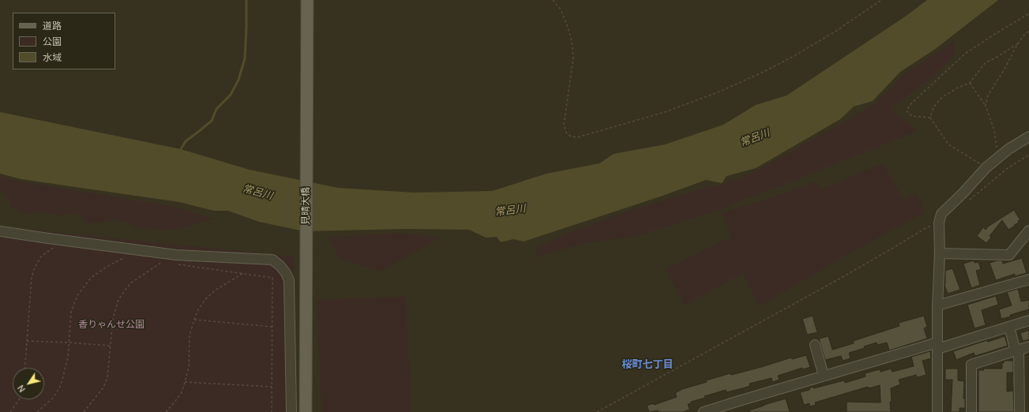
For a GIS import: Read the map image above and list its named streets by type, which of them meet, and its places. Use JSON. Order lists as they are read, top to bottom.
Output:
{
  "streets": {
    "main road": ["見晴大橋"]
  },
  "districts": ["桜町七丁目"],
  "water": ["常呂川"],
  "parks": ["香りゃんせ公園"],
  "legend": ["道路", "公園", "水域"],
  "north": "bottom left"
}
